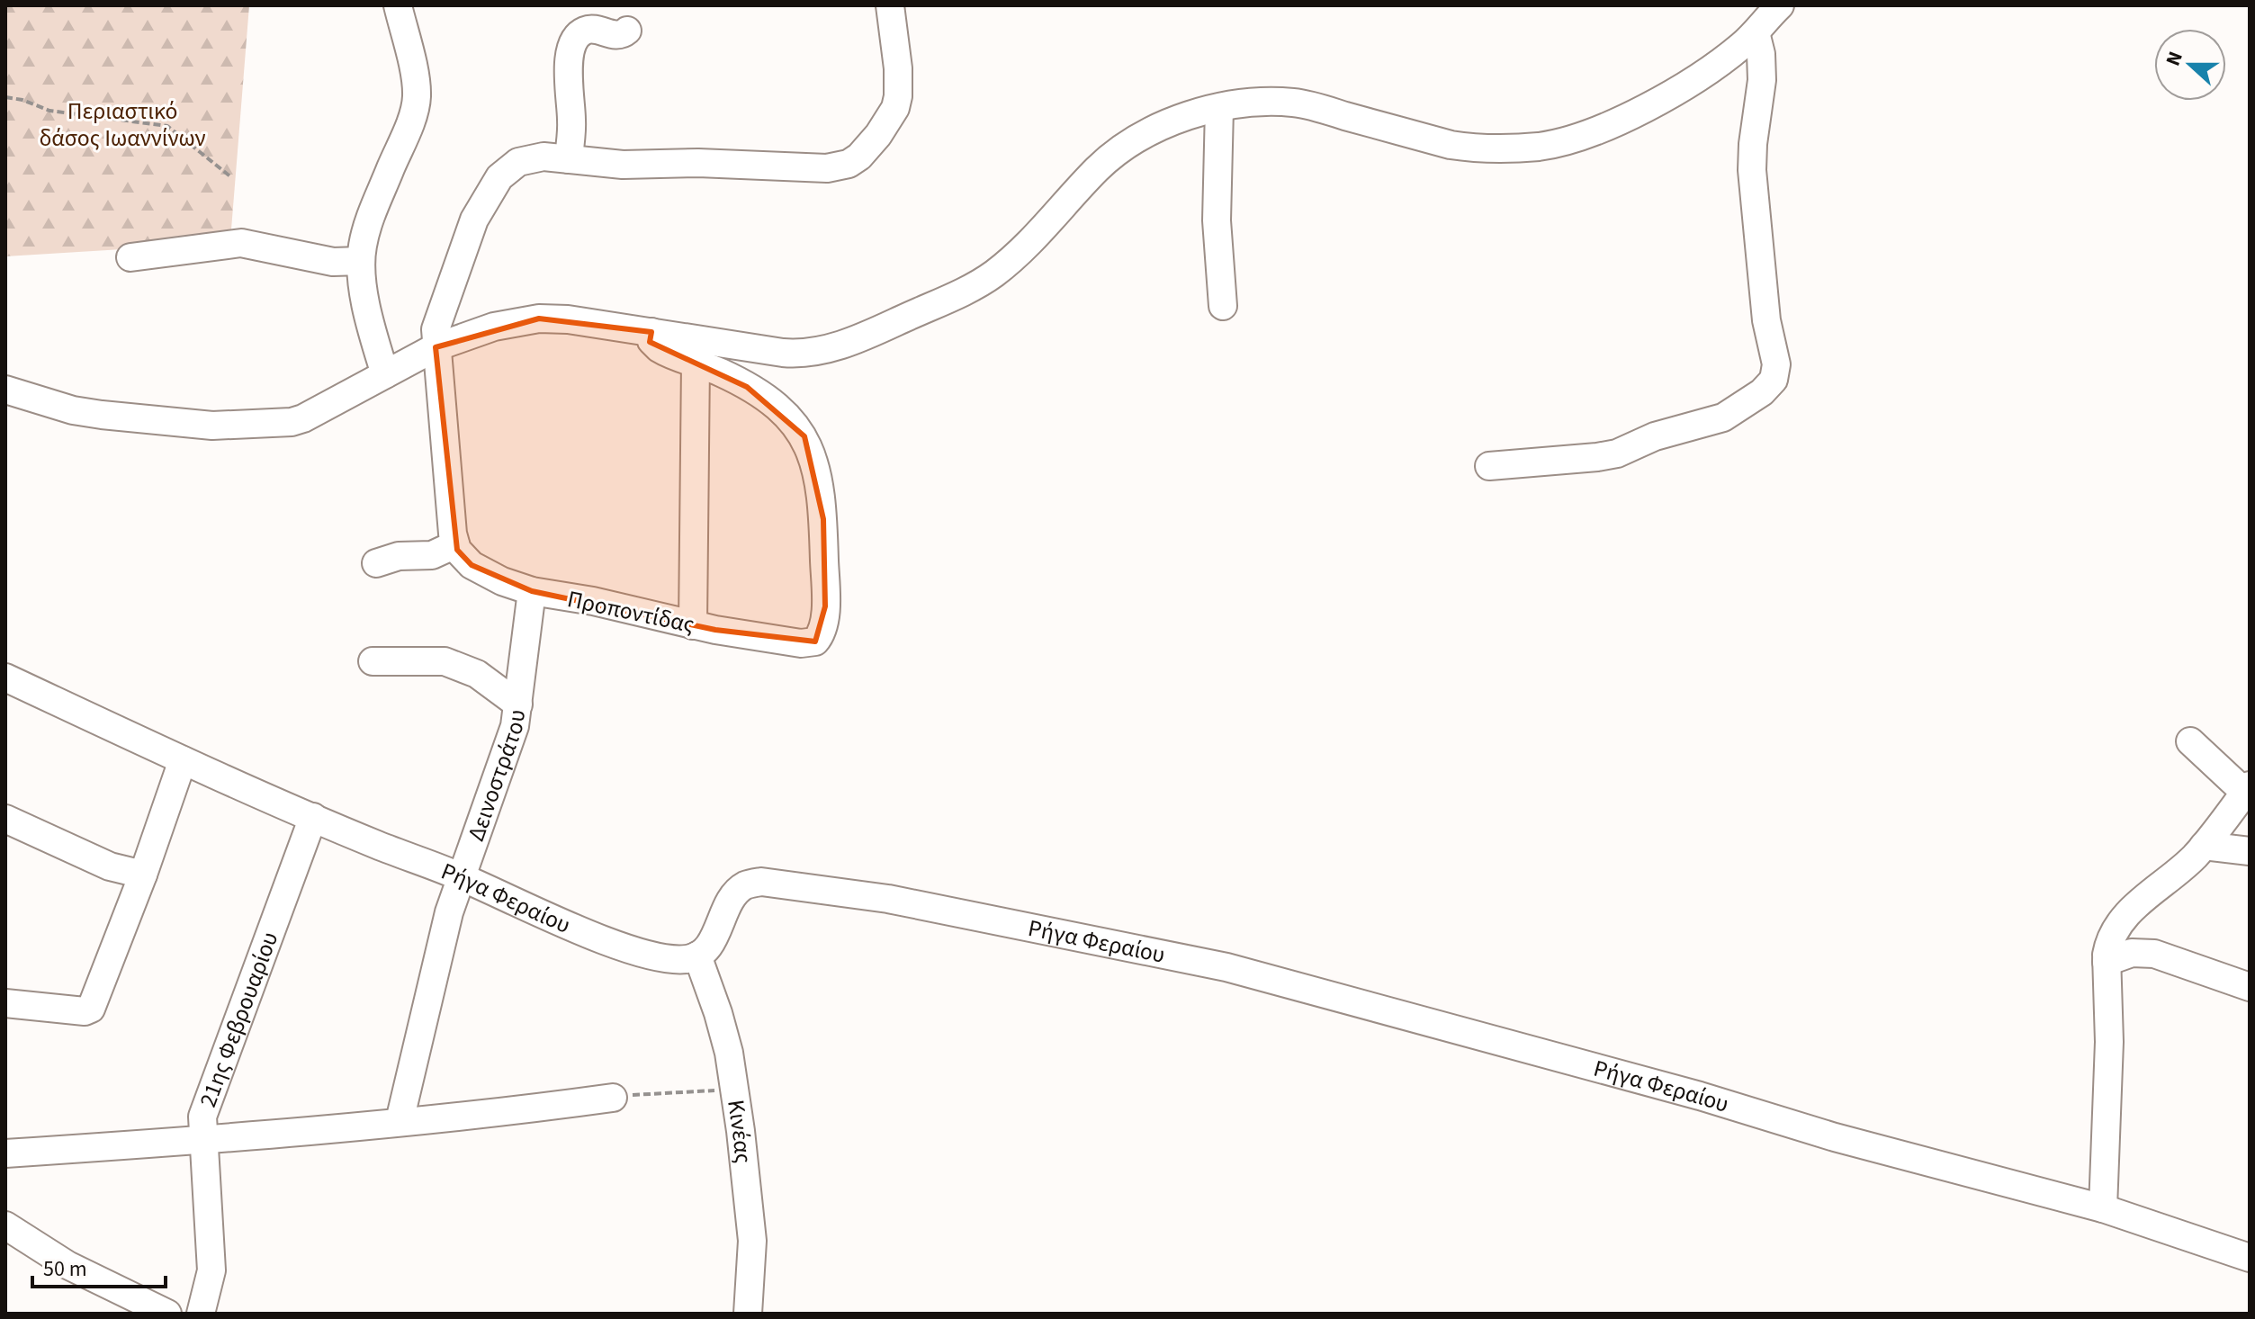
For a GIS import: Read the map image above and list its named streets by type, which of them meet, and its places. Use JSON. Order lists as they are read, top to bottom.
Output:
{
  "streets": {
    "street": [
      "Προποντίδας",
      "Δεινοστράτου",
      "Ρήγα Φεραίου",
      "21ης Φεβρουαρίου",
      "Κινέας"
    ]
  },
  "crossings": [
    ["Προποντίδας", "Δεινοστράτου"],
    ["Δεινοστράτου", "Ρήγα Φεραίου"],
    ["Ρήγα Φεραίου", "21ης Φεβρουαρίου"],
    ["Ρήγα Φεραίου", "Κινέας"]
  ],
  "parks": ["Περιαστικό δάσος Ιωαννίνων"],
  "scale_bar": "50 m",
  "north": "left"
}
